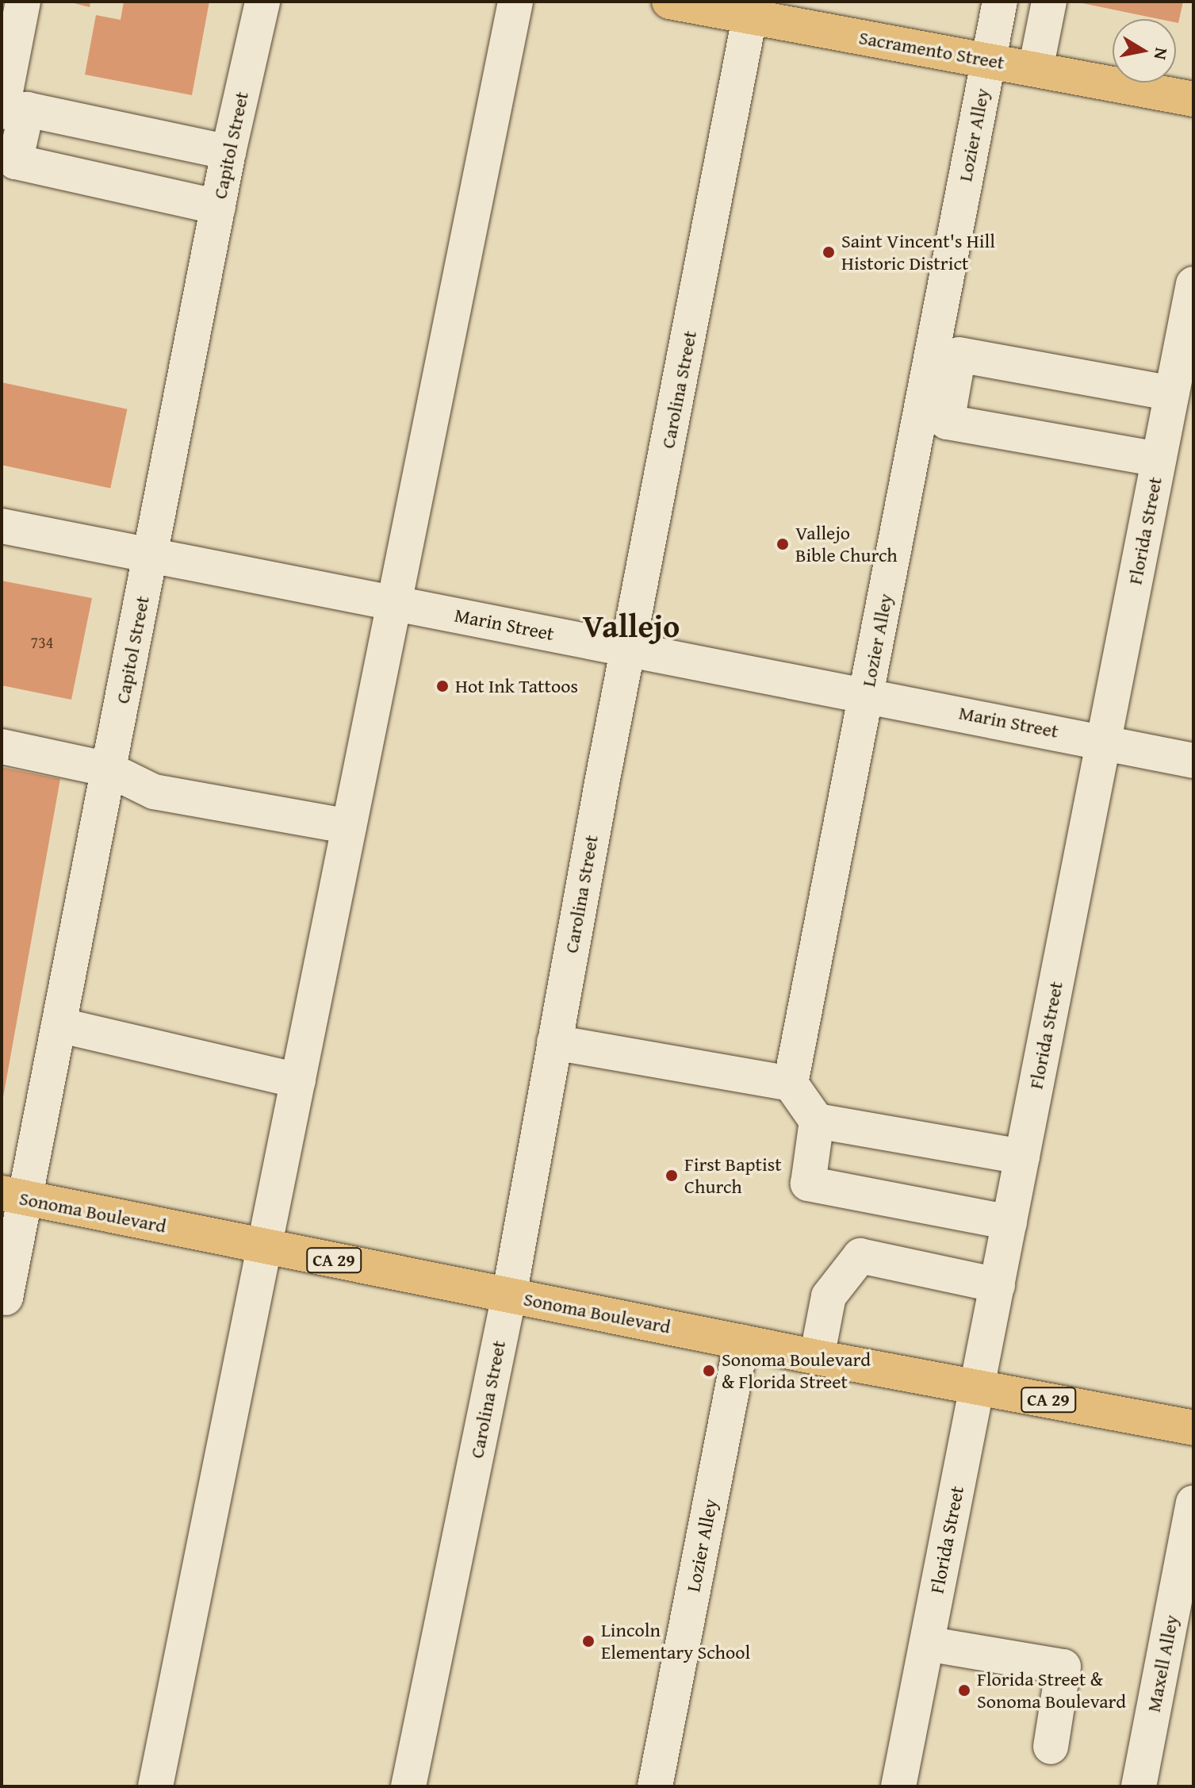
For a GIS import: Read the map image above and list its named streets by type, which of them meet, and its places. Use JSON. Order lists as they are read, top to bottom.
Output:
{
  "streets": {
    "main road": ["Sacramento Street", "Sonoma Boulevard", "CA 29"],
    "street": [
      "Lozier Alley",
      "Capitol Street",
      "Carolina Street",
      "Florida Street",
      "Marin Street",
      "Maxell Alley"
    ]
  },
  "crossings": [
    ["Sacramento Street", "Lozier Alley"],
    ["Sacramento Street", "Carolina Street"],
    ["Lozier Alley", "Marin Street"],
    ["Lozier Alley", "Sonoma Boulevard"],
    ["Capitol Street", "Marin Street"],
    ["Capitol Street", "Sonoma Boulevard"],
    ["Carolina Street", "Marin Street"],
    ["Carolina Street", "Sonoma Boulevard"],
    ["Florida Street", "Marin Street"],
    ["Florida Street", "Sonoma Boulevard"]
  ],
  "districts": ["Vallejo"],
  "places": [
    "Saint Vincent's Hill Historic District",
    "Vallejo Bible Church",
    "Hot Ink Tattoos",
    "First Baptist Church",
    "Sonoma Boulevard & Florida Street",
    "Lincoln Elementary School",
    "Florida Street & Sonoma Boulevard"
  ],
  "house_numbers": ["734"],
  "north": "right"
}
